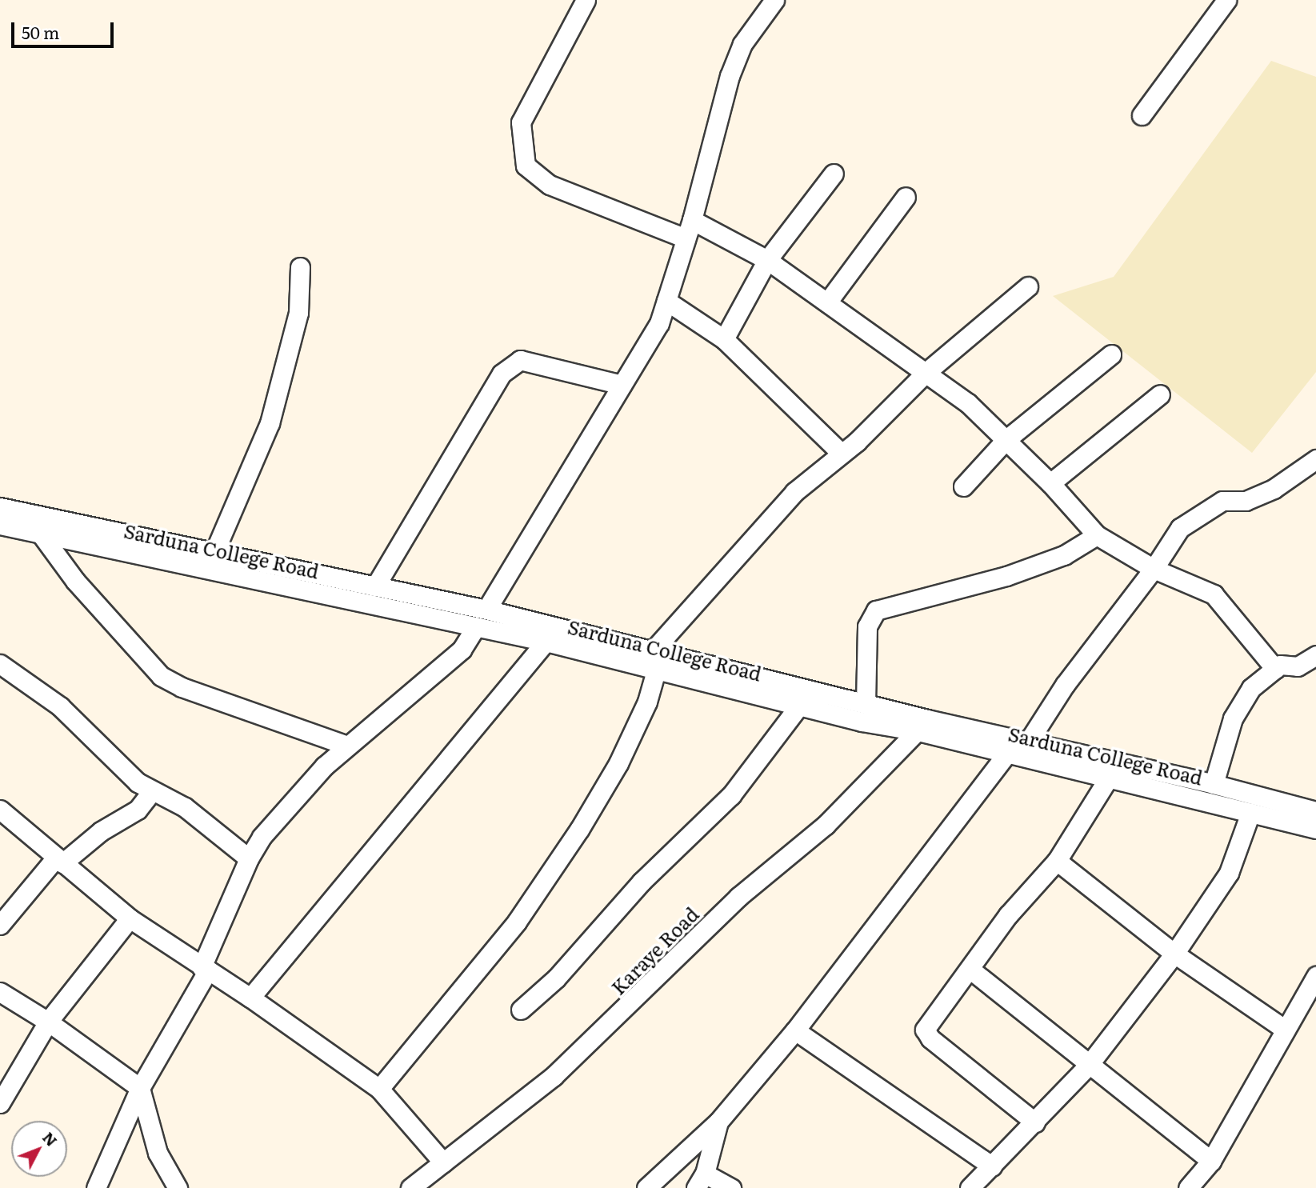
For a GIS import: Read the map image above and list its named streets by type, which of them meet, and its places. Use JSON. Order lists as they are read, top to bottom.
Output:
{
  "streets": {
    "street": ["Sarduna College Road", "Karaye Road"]
  },
  "crossings": [
    ["Sarduna College Road", "Karaye Road"]
  ],
  "scale_bar": "50 m",
  "north": "top right"
}
